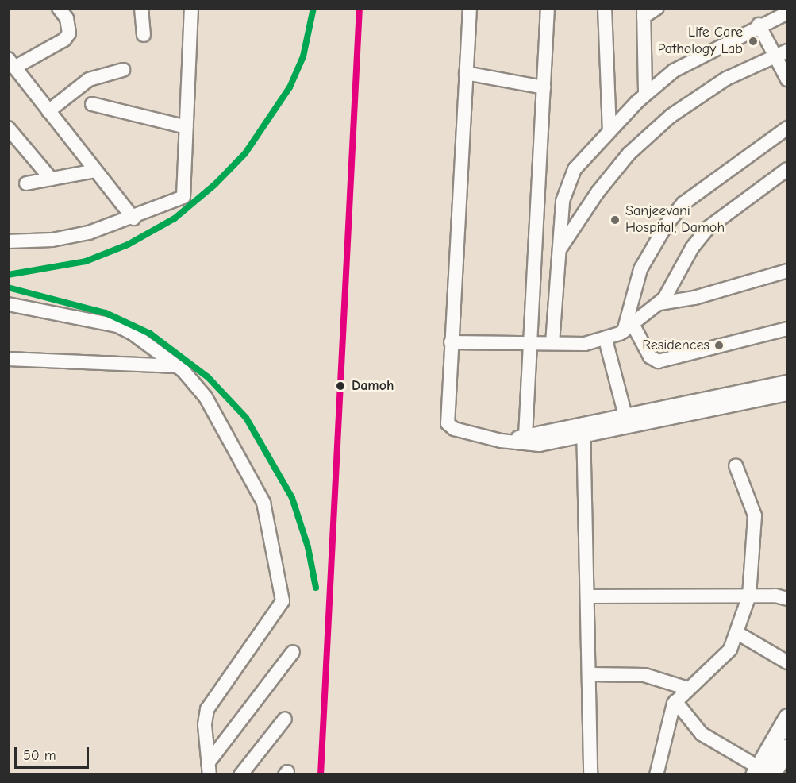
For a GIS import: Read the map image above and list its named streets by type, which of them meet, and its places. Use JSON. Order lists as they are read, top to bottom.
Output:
{
  "places": [
    "Life Care Pathology Lab",
    "Sanjeevani Hospital, Damoh",
    "Residences",
    "Damoh"
  ],
  "scale_bar": "50 m"
}
